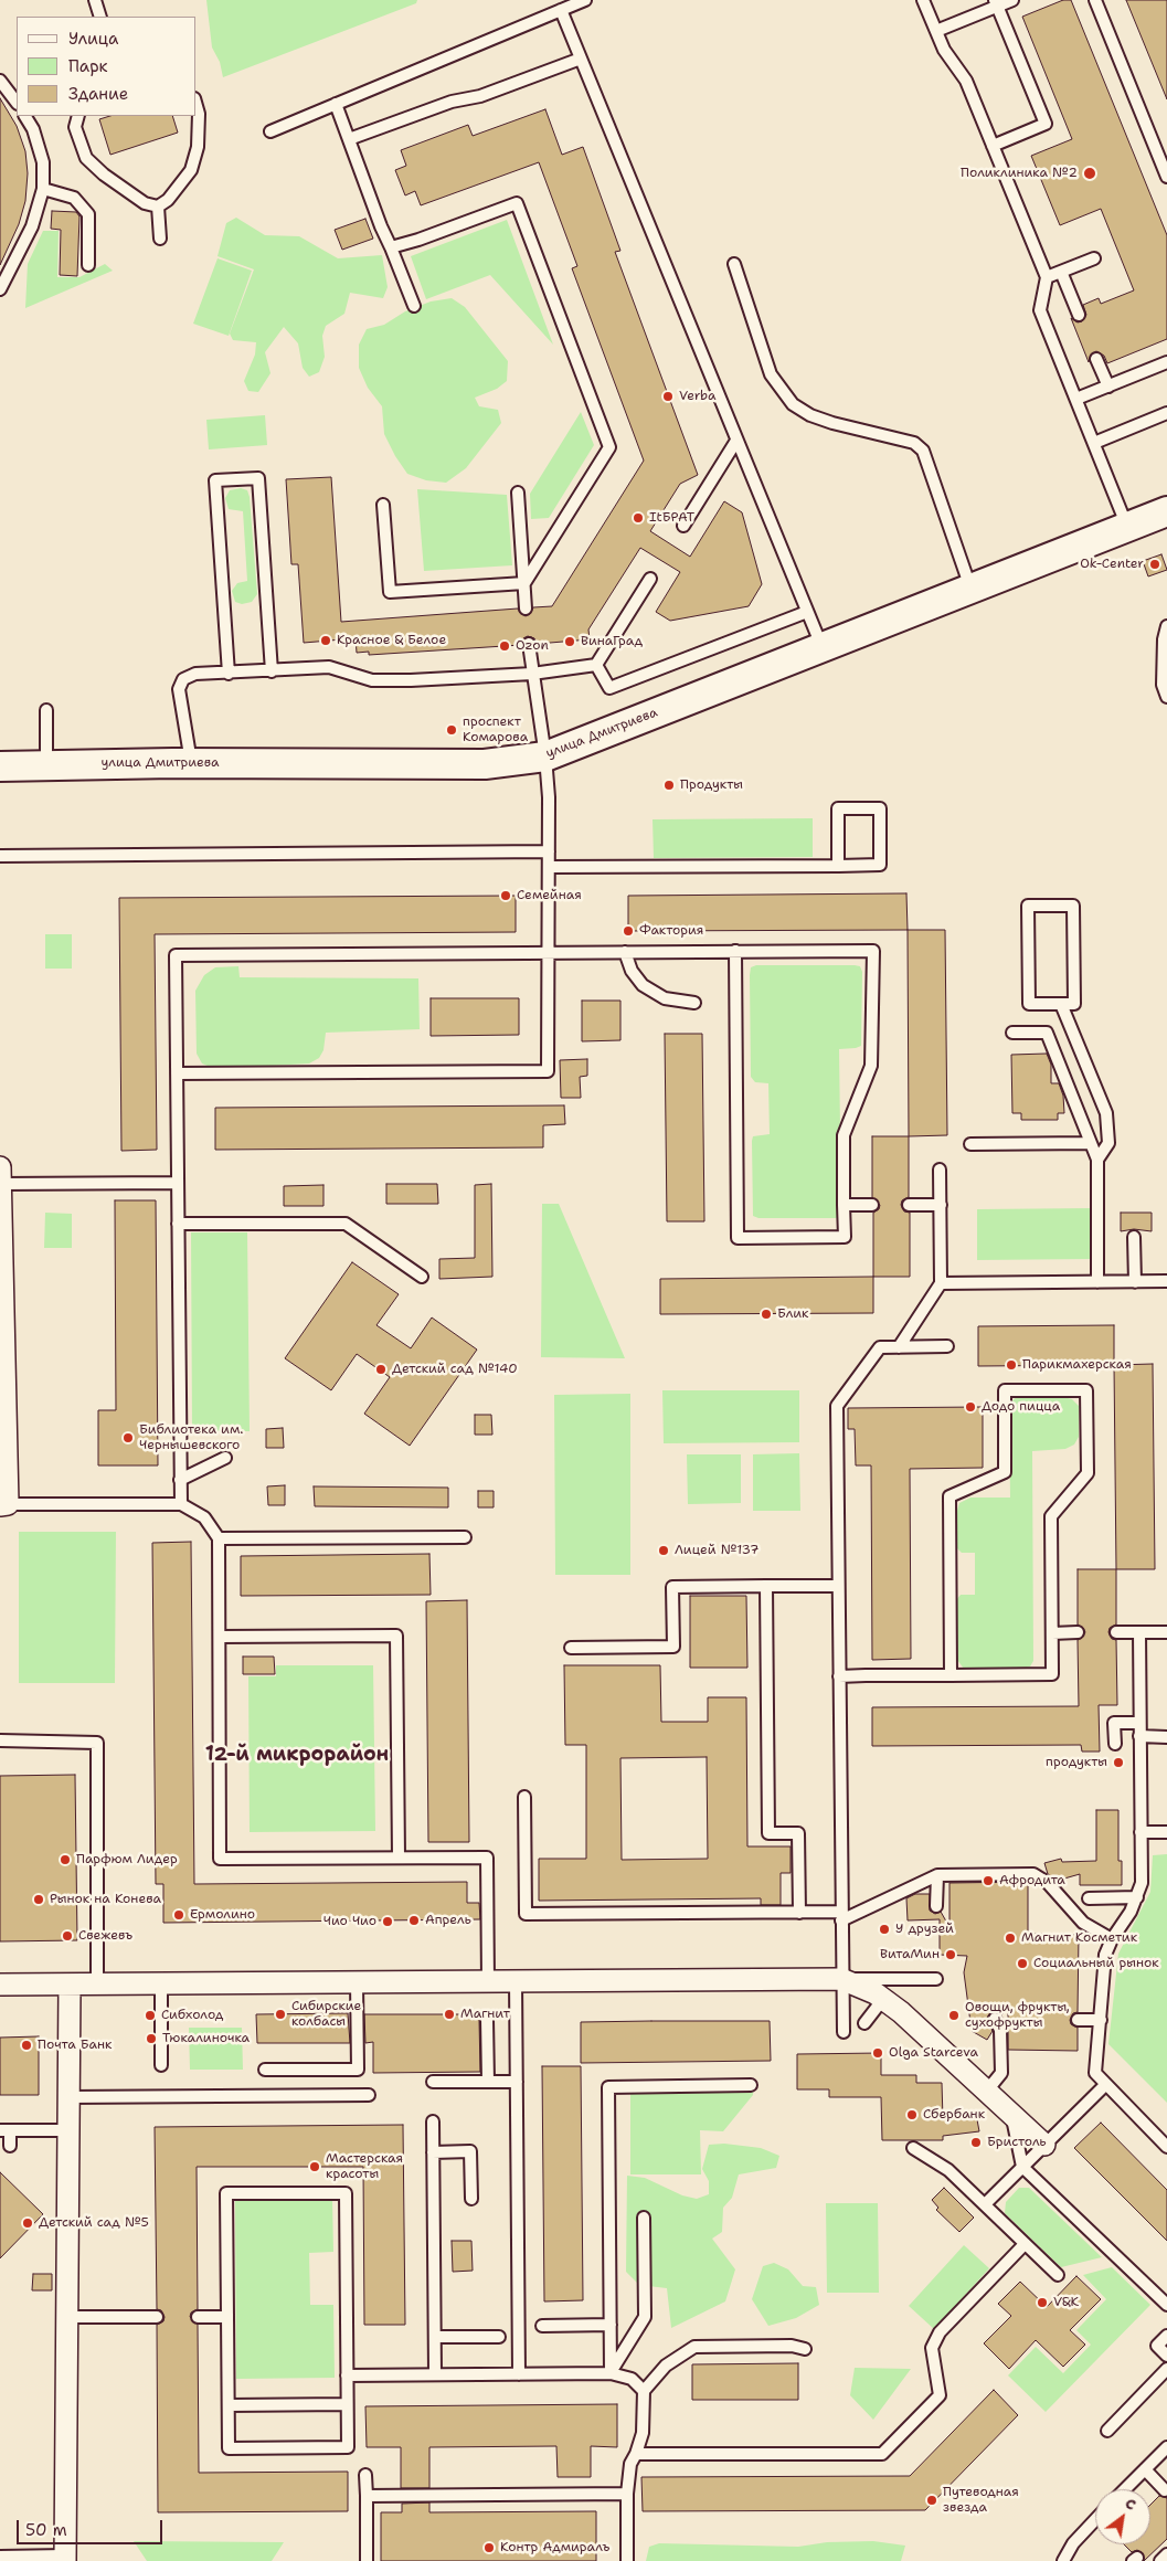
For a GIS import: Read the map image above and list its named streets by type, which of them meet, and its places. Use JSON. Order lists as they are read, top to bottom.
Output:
{
  "streets": {
    "main road": ["улица Дмитриева"]
  },
  "districts": ["12-й микрорайон"],
  "places": [
    "Поликлиника №2",
    "Verba",
    "ItБРАТ",
    "Ok-Center",
    "Красное & Белое",
    "ВинаГрад",
    "Ozon",
    "проспект Комарова",
    "Продукты",
    "Семейная",
    "Фактория",
    "Блик",
    "Парикмахерская",
    "Детский сад №140",
    "Додо пицца",
    "Библиотека им. Чернышевского",
    "Лицей №137",
    "продукты",
    "Парфюм Лидер",
    "Афродита",
    "Рынок на Конева",
    "Ермолино",
    "Апрель",
    "Чио Чио",
    "У друзей",
    "Свежевъ",
    "Магнит Косметик",
    "ВитаМин",
    "Социальный рынок",
    "Сибирские колбасы",
    "Магнит",
    "Сибхолод",
    "Овощи, фрукты, сухофрукты",
    "Тюкалиночка",
    "Почта Банк",
    "Olga Starceva",
    "Сбербанк",
    "Бристоль",
    "Мастерская красоты",
    "Детский сад №5",
    "V&K",
    "Путеводная звезда",
    "Контр Адмиралъ"
  ],
  "legend": ["Улица", "Парк", "Здание"],
  "scale_bar": "50 m",
  "north": "top right"
}
